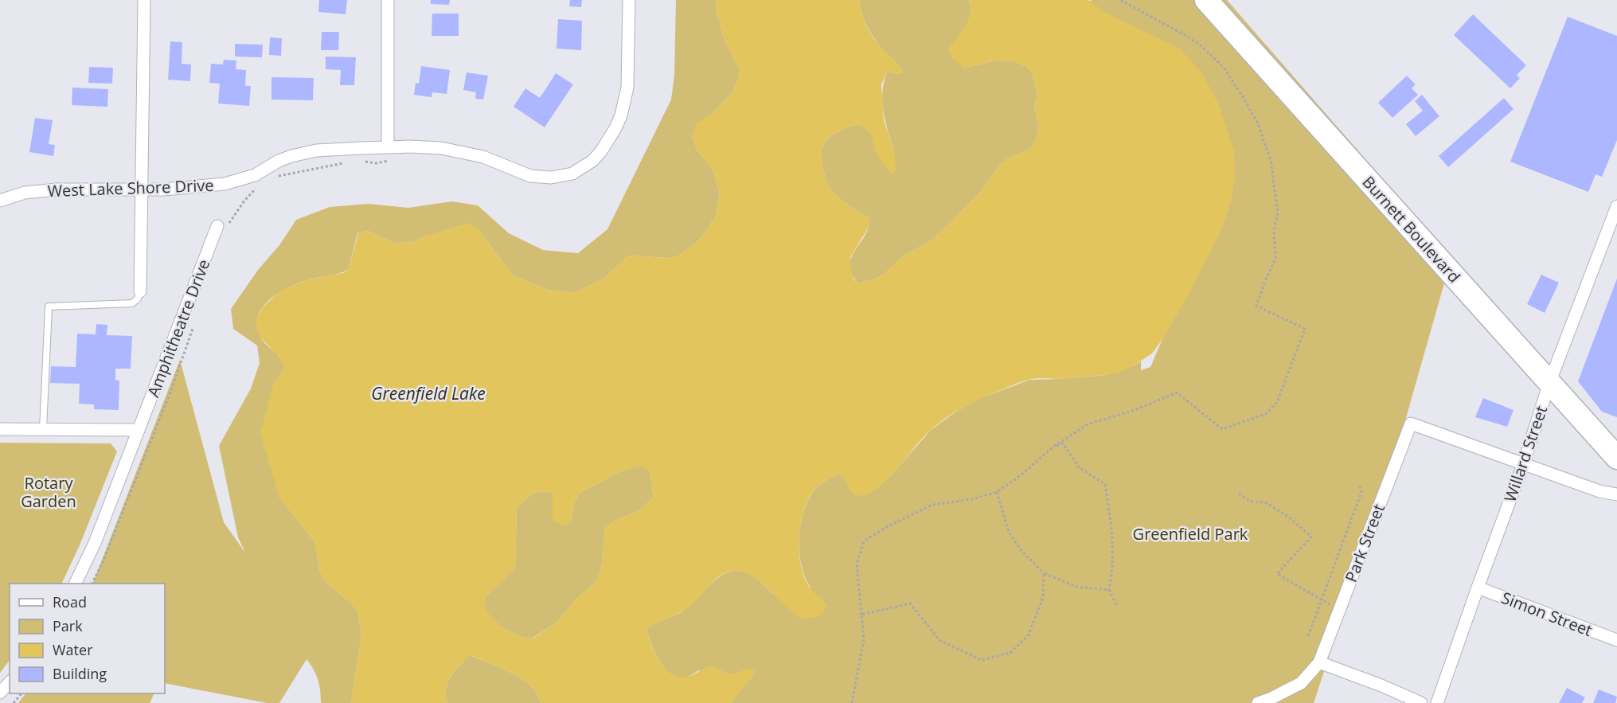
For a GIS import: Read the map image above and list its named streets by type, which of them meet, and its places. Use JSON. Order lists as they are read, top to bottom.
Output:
{
  "streets": {
    "highway": ["Burnett Boulevard"],
    "street": [
      "West Lake Shore Drive",
      "Amphitheatre Drive",
      "Willard Street",
      "Park Street",
      "Simon Street"
    ]
  },
  "crossings": [
    ["Burnett Boulevard", "Willard Street"],
    ["Willard Street", "Park Street"],
    ["Willard Street", "Simon Street"]
  ],
  "water": ["Greenfield Lake"],
  "parks": ["Rotary Garden", "Greenfield Park"],
  "legend": [
    "Road",
    "Park",
    "Water",
    "Building"
  ]
}
